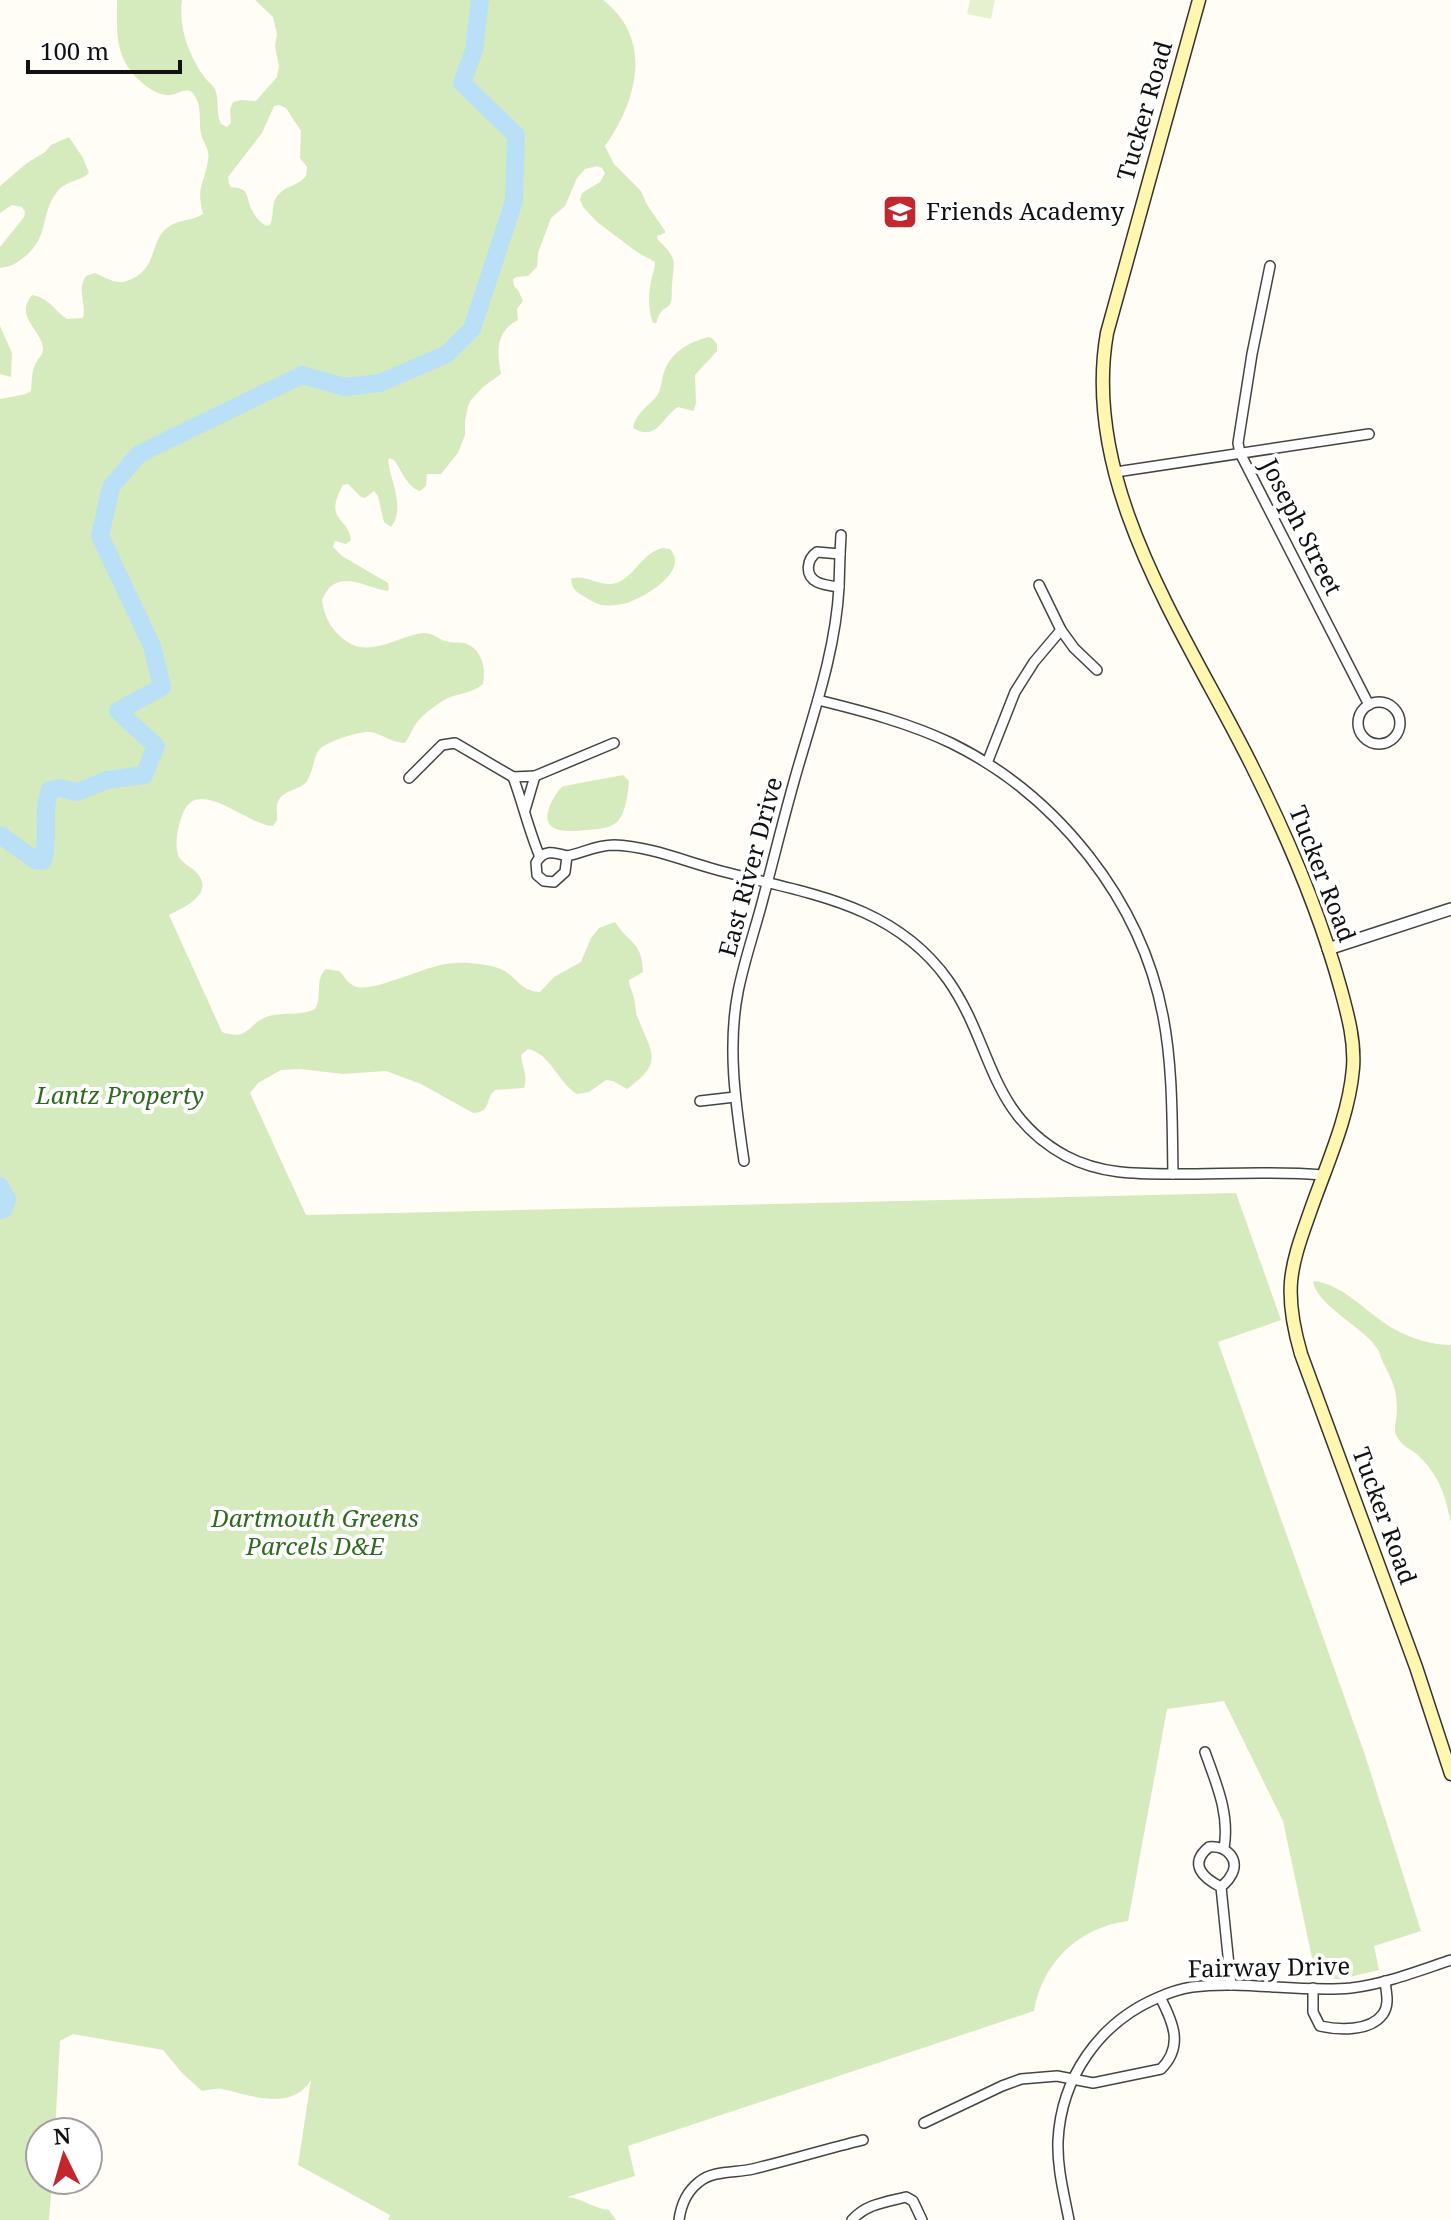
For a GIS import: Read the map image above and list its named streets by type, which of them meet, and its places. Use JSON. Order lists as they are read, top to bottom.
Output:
{
  "streets": {
    "main road": ["Tucker Road"],
    "street": ["Joseph Street", "East River Drive", "Fairway Drive"]
  },
  "parks": ["Lantz Property", "Dartmouth Greens Parcels D&E"],
  "places": {
    "school or university": ["Friends Academy"]
  },
  "scale_bar": "100 m",
  "north": "top"
}
